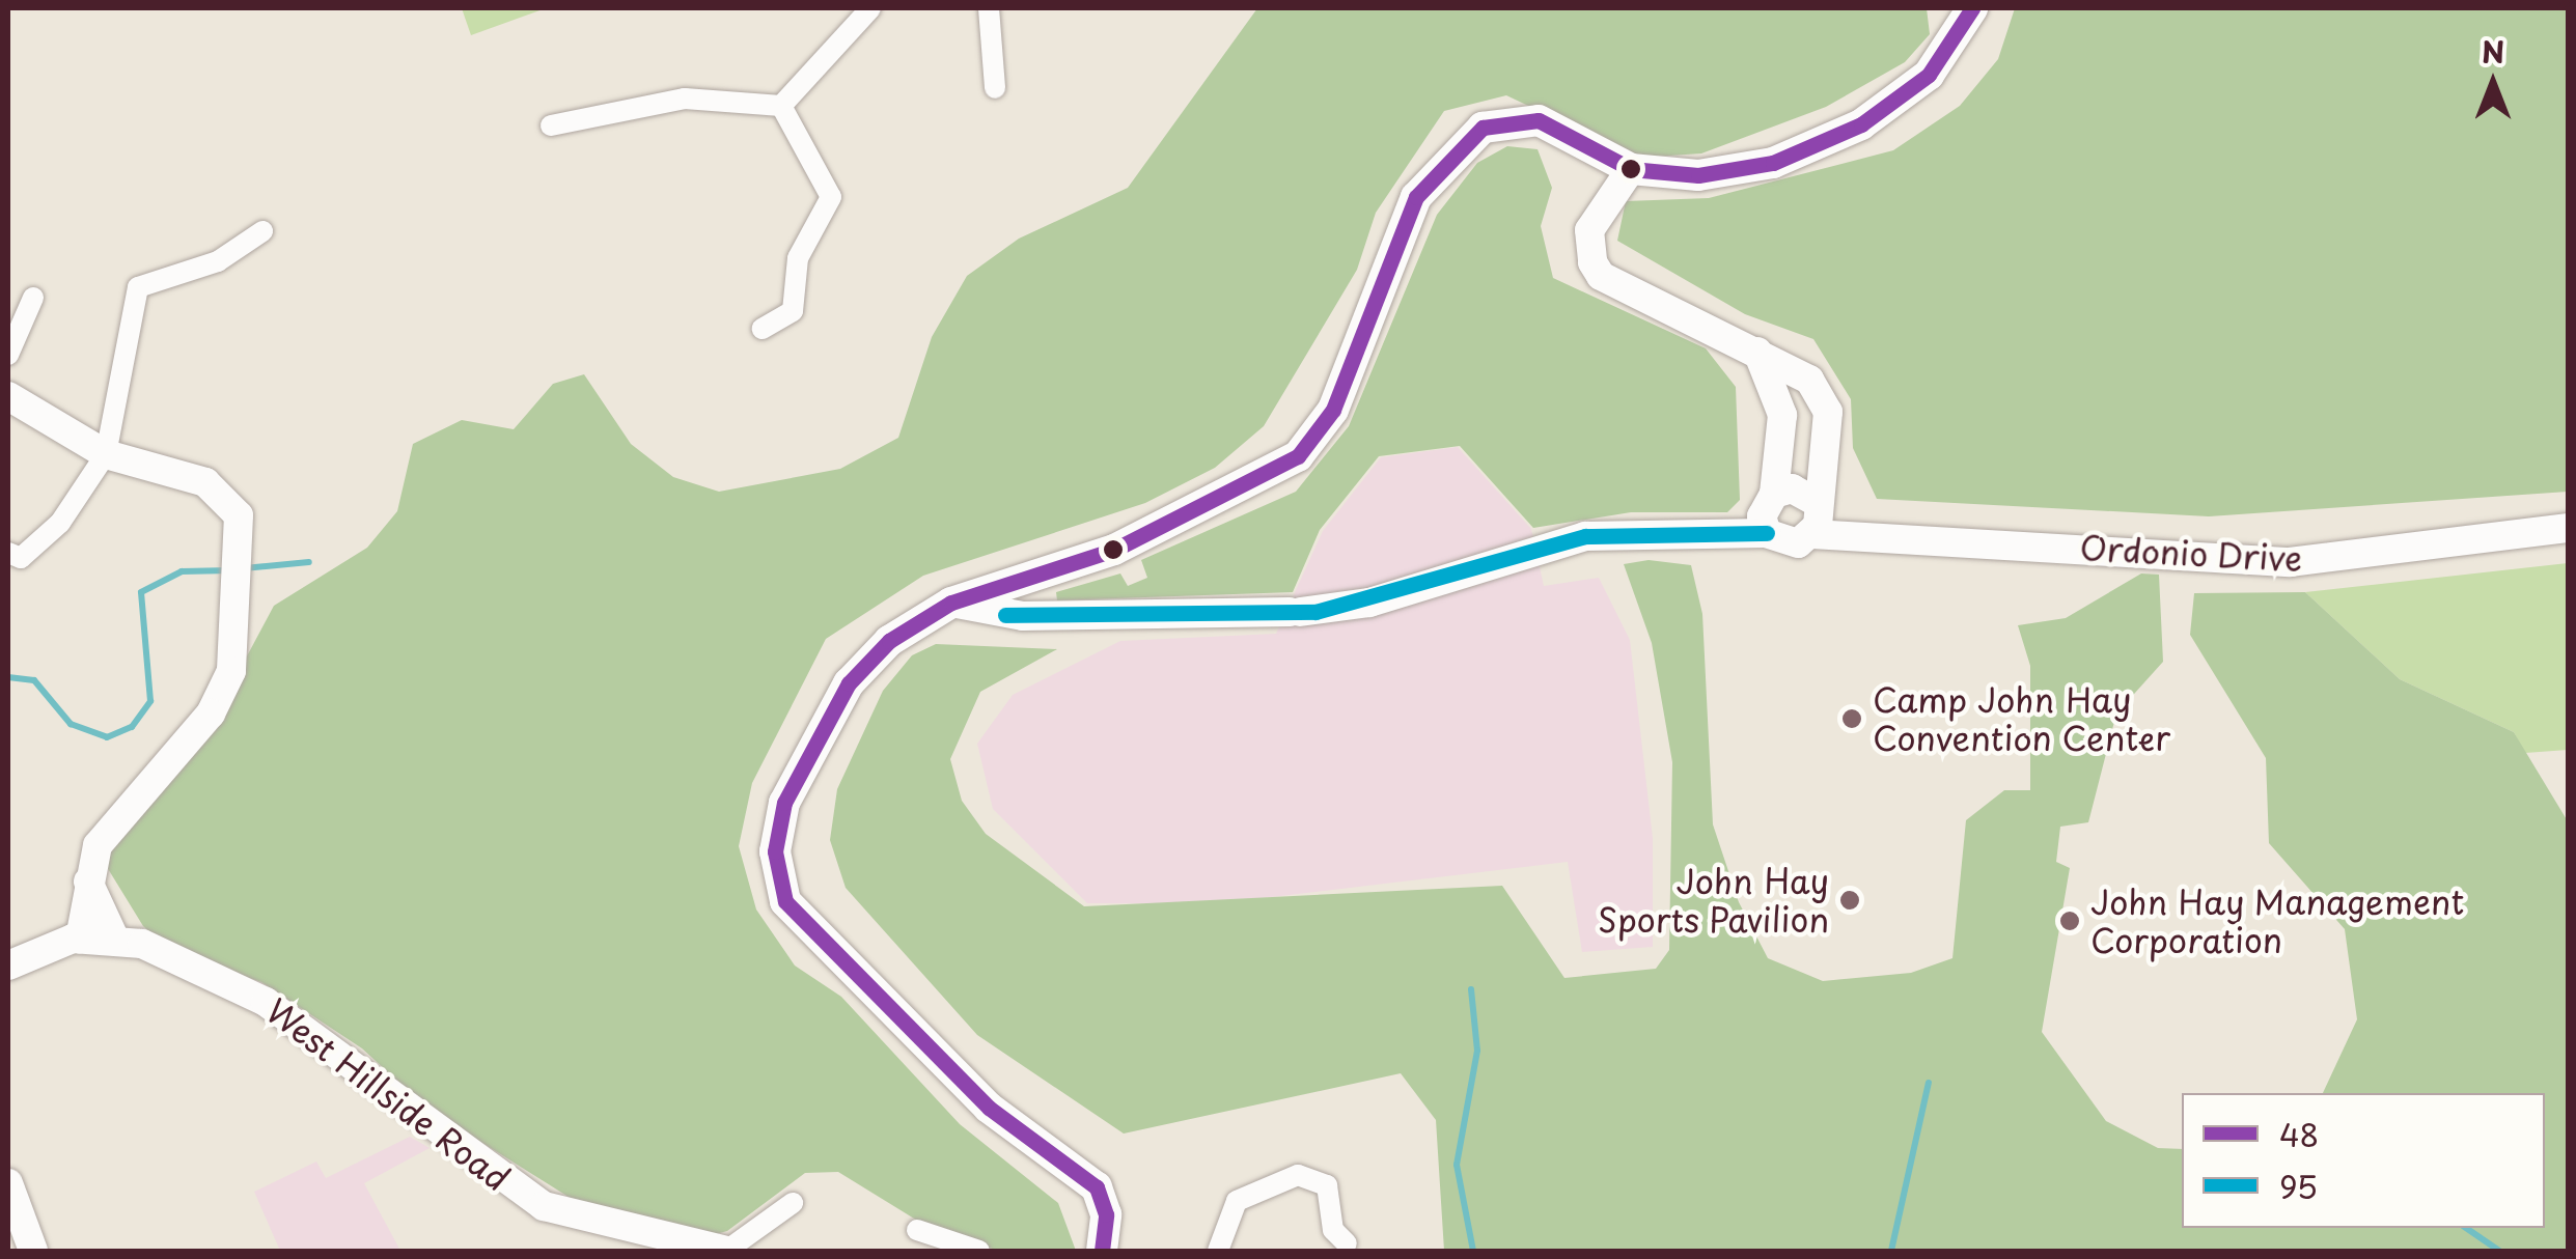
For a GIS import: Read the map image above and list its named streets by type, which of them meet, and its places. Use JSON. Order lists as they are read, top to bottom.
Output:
{
  "streets": {
    "street": ["Ordonio Drive", "West Hillside Road"]
  },
  "places": ["Camp John Hay Convention Center", "John Hay Sports Pavilion", "John Hay Management Corporation"],
  "lines": ["transit line 48", "transit line 95"],
  "legend": ["48", "95"],
  "north": "top"
}
